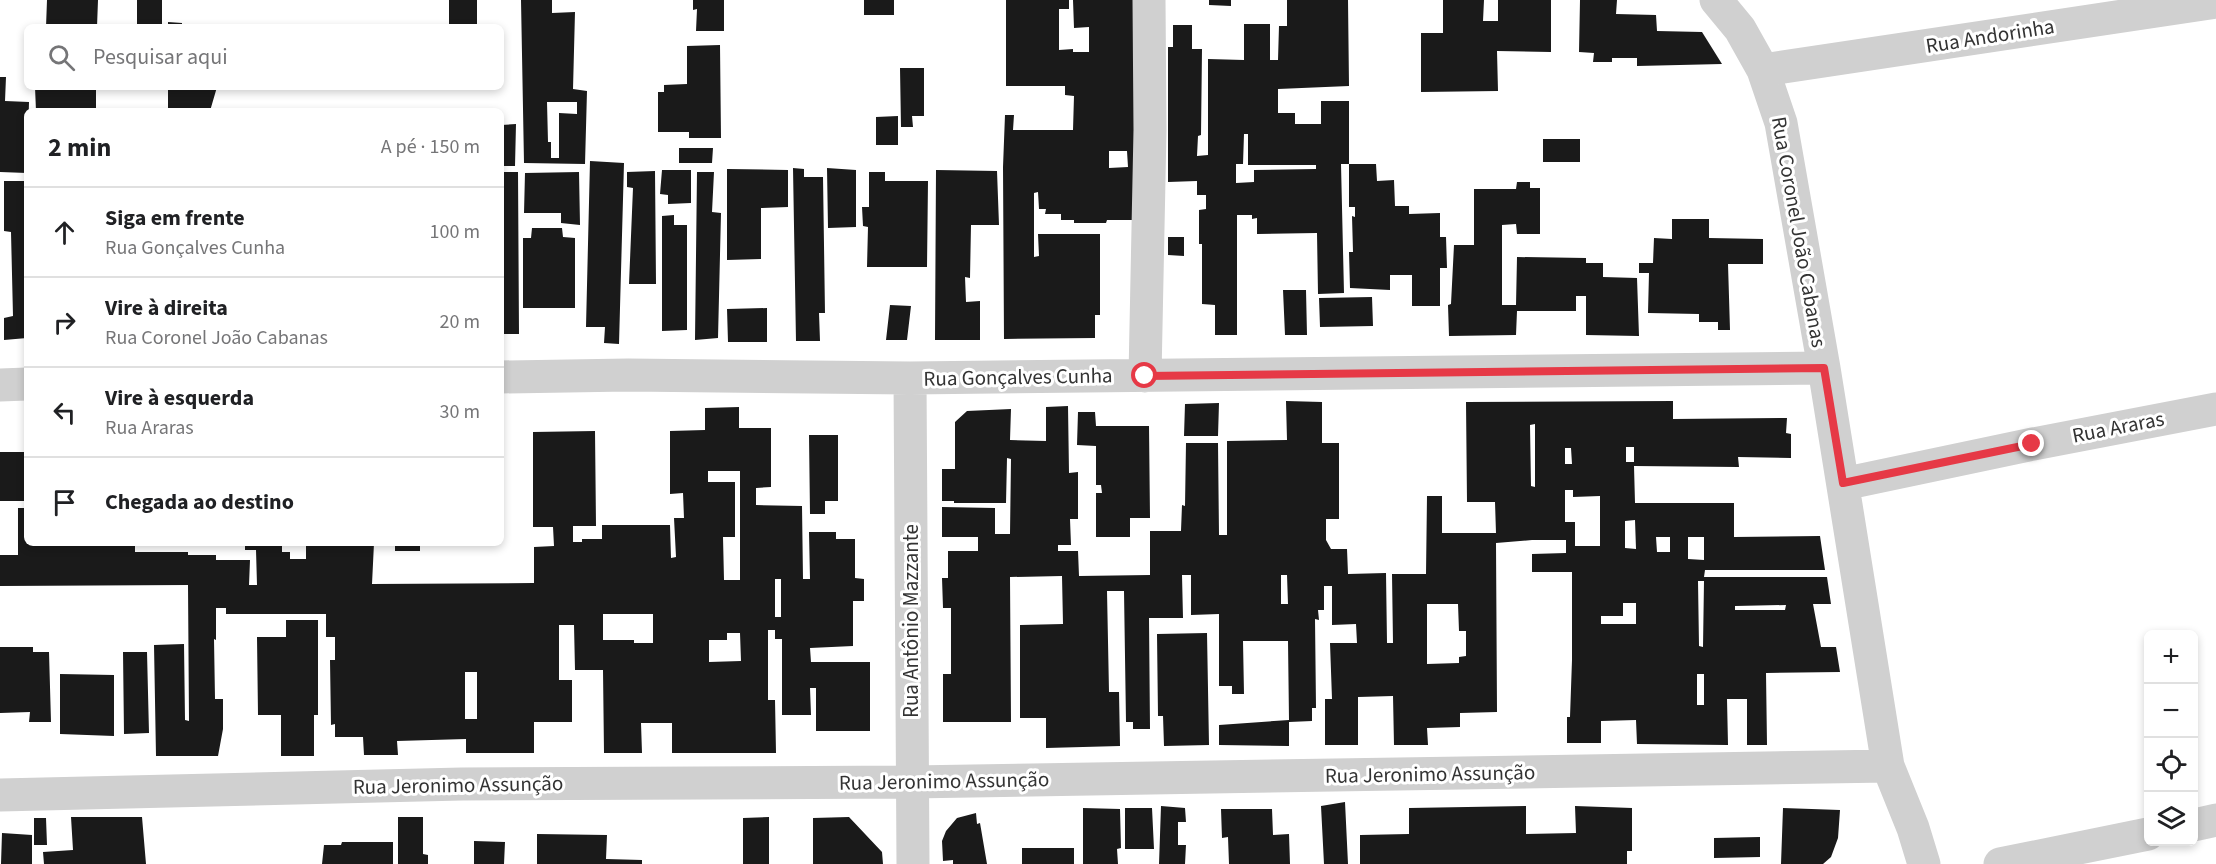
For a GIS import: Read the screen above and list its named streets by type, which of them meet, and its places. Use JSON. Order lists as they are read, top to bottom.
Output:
{
  "streets": {
    "street": [
      "Rua Andorinha",
      "Rua Coronel João Cabanas",
      "Rua Gonçalves Cunha",
      "Rua Araras",
      "Rua Antônio Mazzante",
      "Rua Jeronimo Assunção"
    ]
  },
  "crossings": [
    ["Rua Andorinha", "Rua Coronel João Cabanas"],
    ["Rua Coronel João Cabanas", "Rua Gonçalves Cunha"],
    ["Rua Coronel João Cabanas", "Rua Araras"],
    ["Rua Coronel João Cabanas", "Rua Jeronimo Assunção"],
    ["Rua Gonçalves Cunha", "Rua Antônio Mazzante"],
    ["Rua Antônio Mazzante", "Rua Jeronimo Assunção"]
  ],
  "page": {
    "search": "Pesquisar aqui",
    "heading": ["2 min", "A pé · 150 m"],
    "list": [
      ["Siga em frente", "Rua Gonçalves Cunha", "100 m"],
      ["Vire à direita", "Rua Coronel João Cabanas", "20 m"],
      ["Vire à esquerda", "Rua Araras", "30 m"],
      "Chegada ao destino"
    ],
    "map_buttons": ["+", "−"]
  }
}
